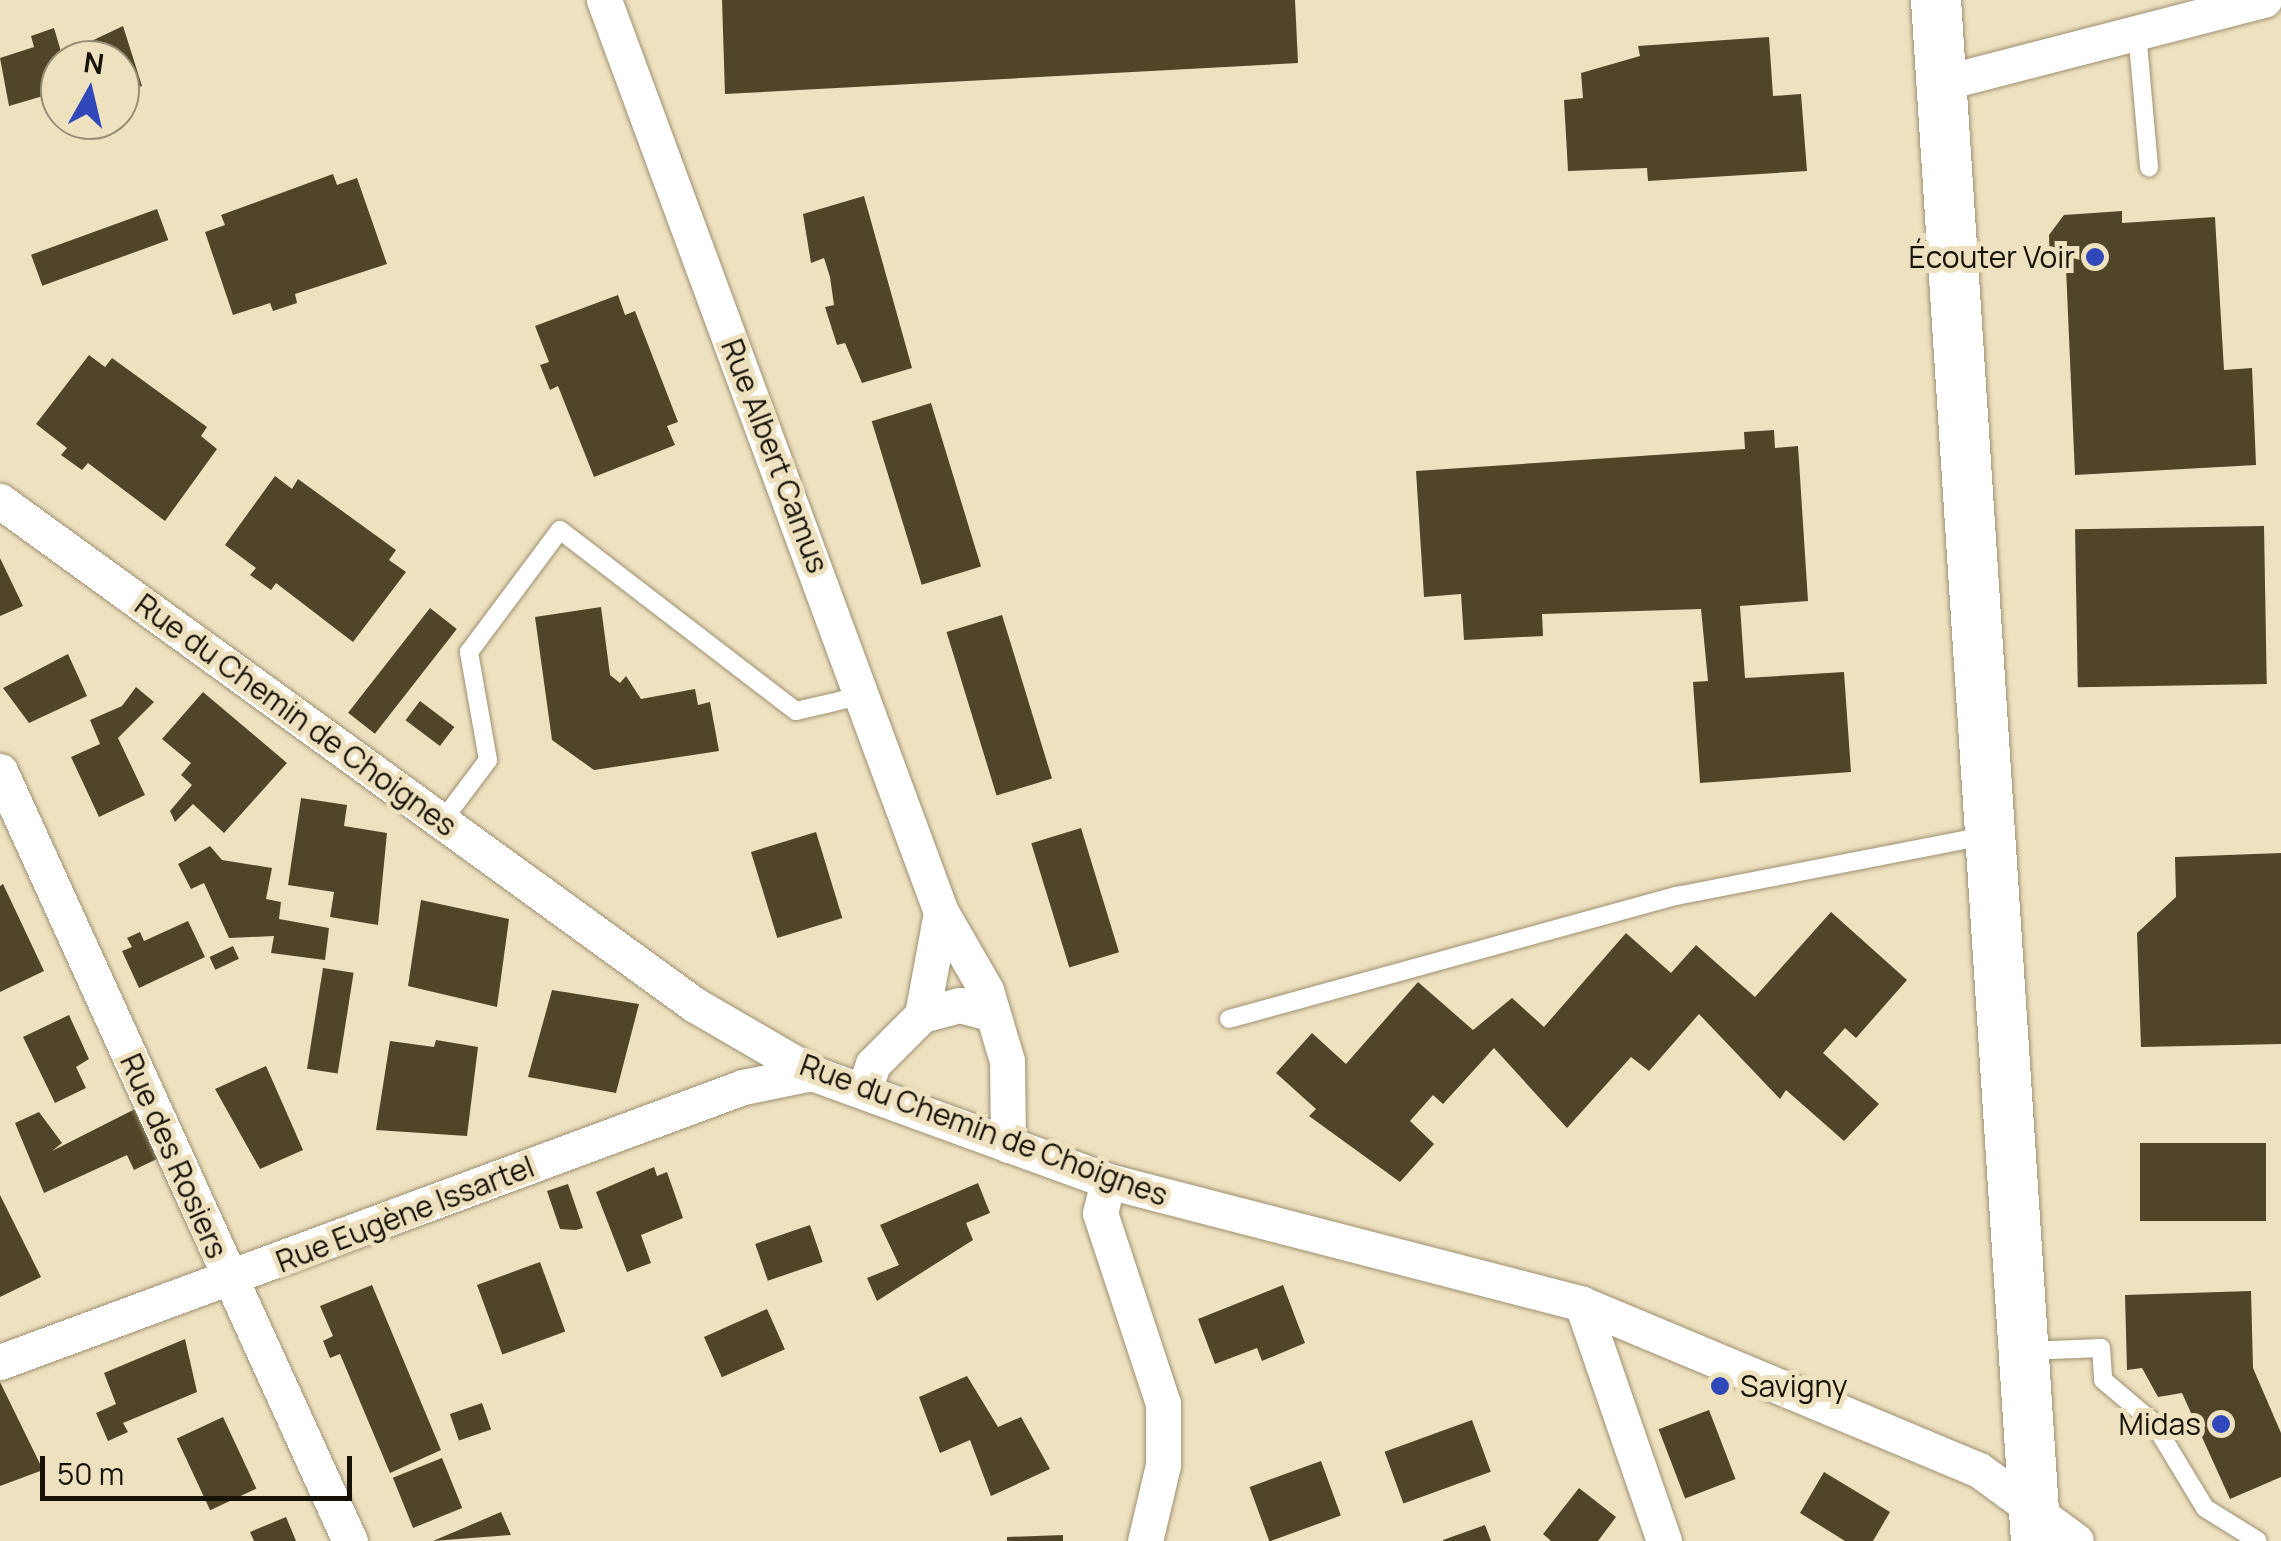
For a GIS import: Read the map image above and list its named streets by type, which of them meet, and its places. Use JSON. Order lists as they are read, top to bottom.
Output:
{
  "streets": {
    "street": [
      "Rue Albert Camus",
      "Rue du Chemin de Choignes",
      "Rue des Rosiers",
      "Rue Eugène Issartel"
    ]
  },
  "crossings": [
    ["Rue Albert Camus", "Rue du Chemin de Choignes"],
    ["Rue du Chemin de Choignes", "Rue Eugène Issartel"],
    ["Rue des Rosiers", "Rue Eugène Issartel"]
  ],
  "places": ["Écouter Voir", "Savigny", "Midas"],
  "scale_bar": "50 m",
  "north": "top"
}
